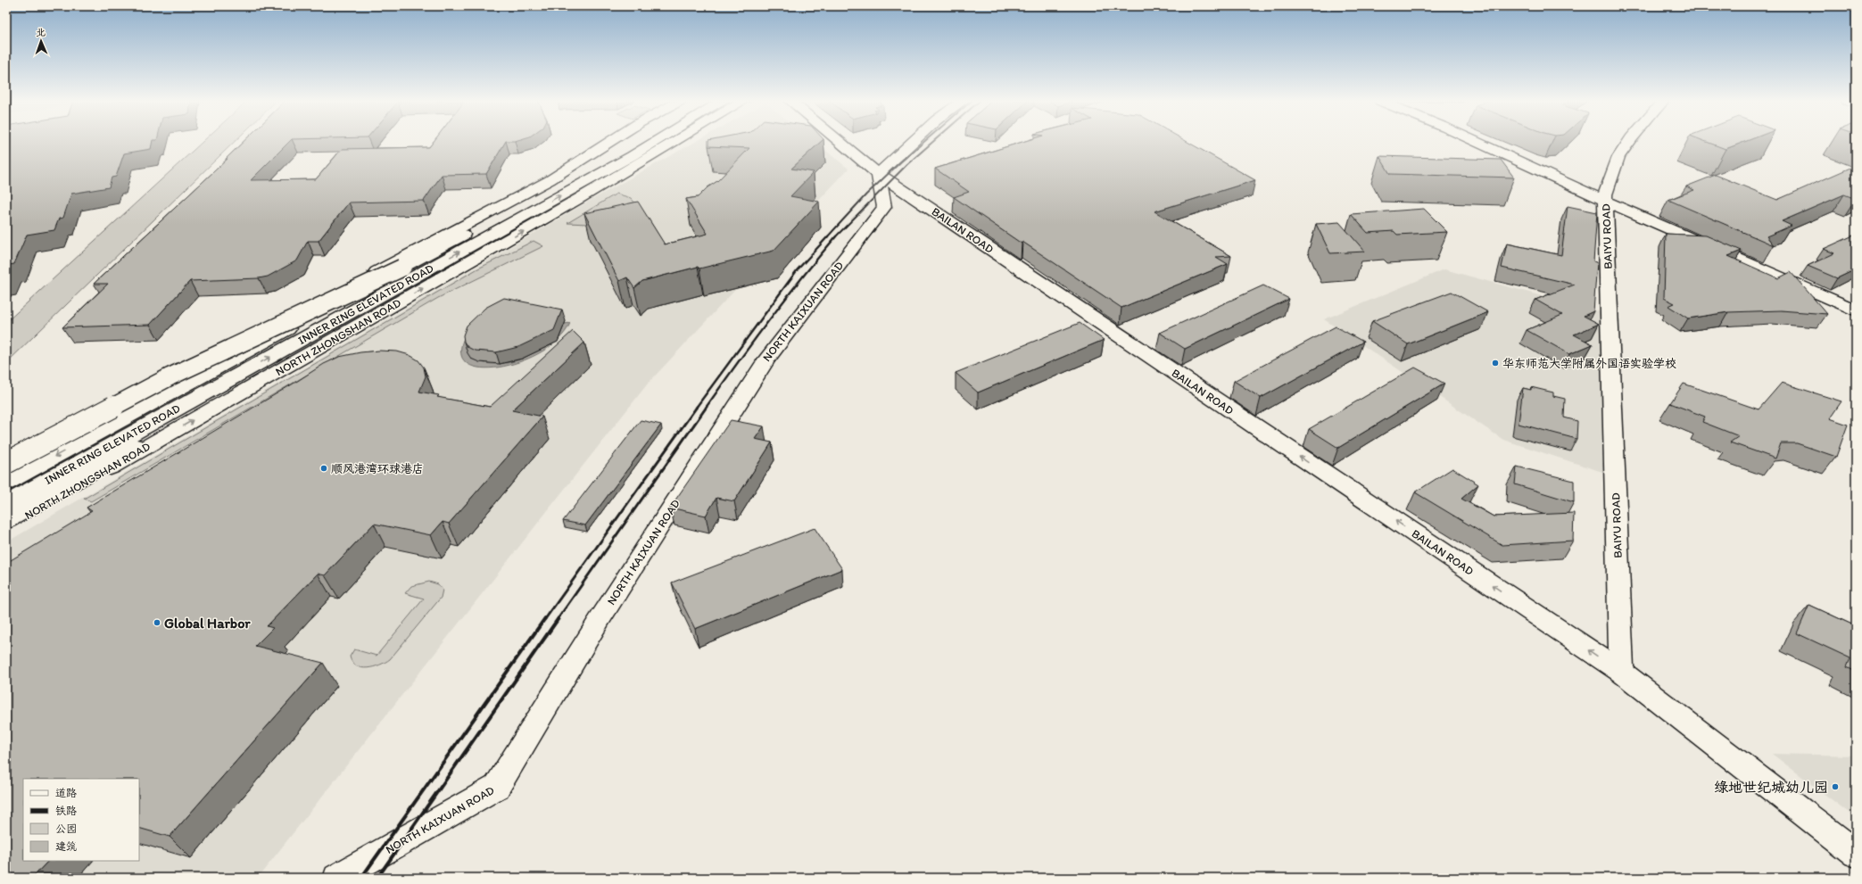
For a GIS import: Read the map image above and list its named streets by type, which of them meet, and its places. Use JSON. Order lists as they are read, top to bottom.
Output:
{
  "streets": {
    "main road": [
      "BAILAN ROAD",
      "BAIYU ROAD",
      "INNER RING ELEVATED ROAD",
      "NORTH KAIXUAN ROAD",
      "NORTH ZHONGSHAN ROAD"
    ]
  },
  "crossings": [
    ["BAILAN ROAD", "BAIYU ROAD"],
    ["BAILAN ROAD", "NORTH KAIXUAN ROAD"]
  ],
  "one_way": ["BAILAN ROAD"],
  "places": [
    "华东师范大学附属外国语实验学校",
    "顺风港湾环球港店",
    "Global Harbor",
    "绿地世纪城幼儿园"
  ],
  "legend": [
    "道路",
    "铁路",
    "公园",
    "建筑"
  ],
  "north": "top"
}
